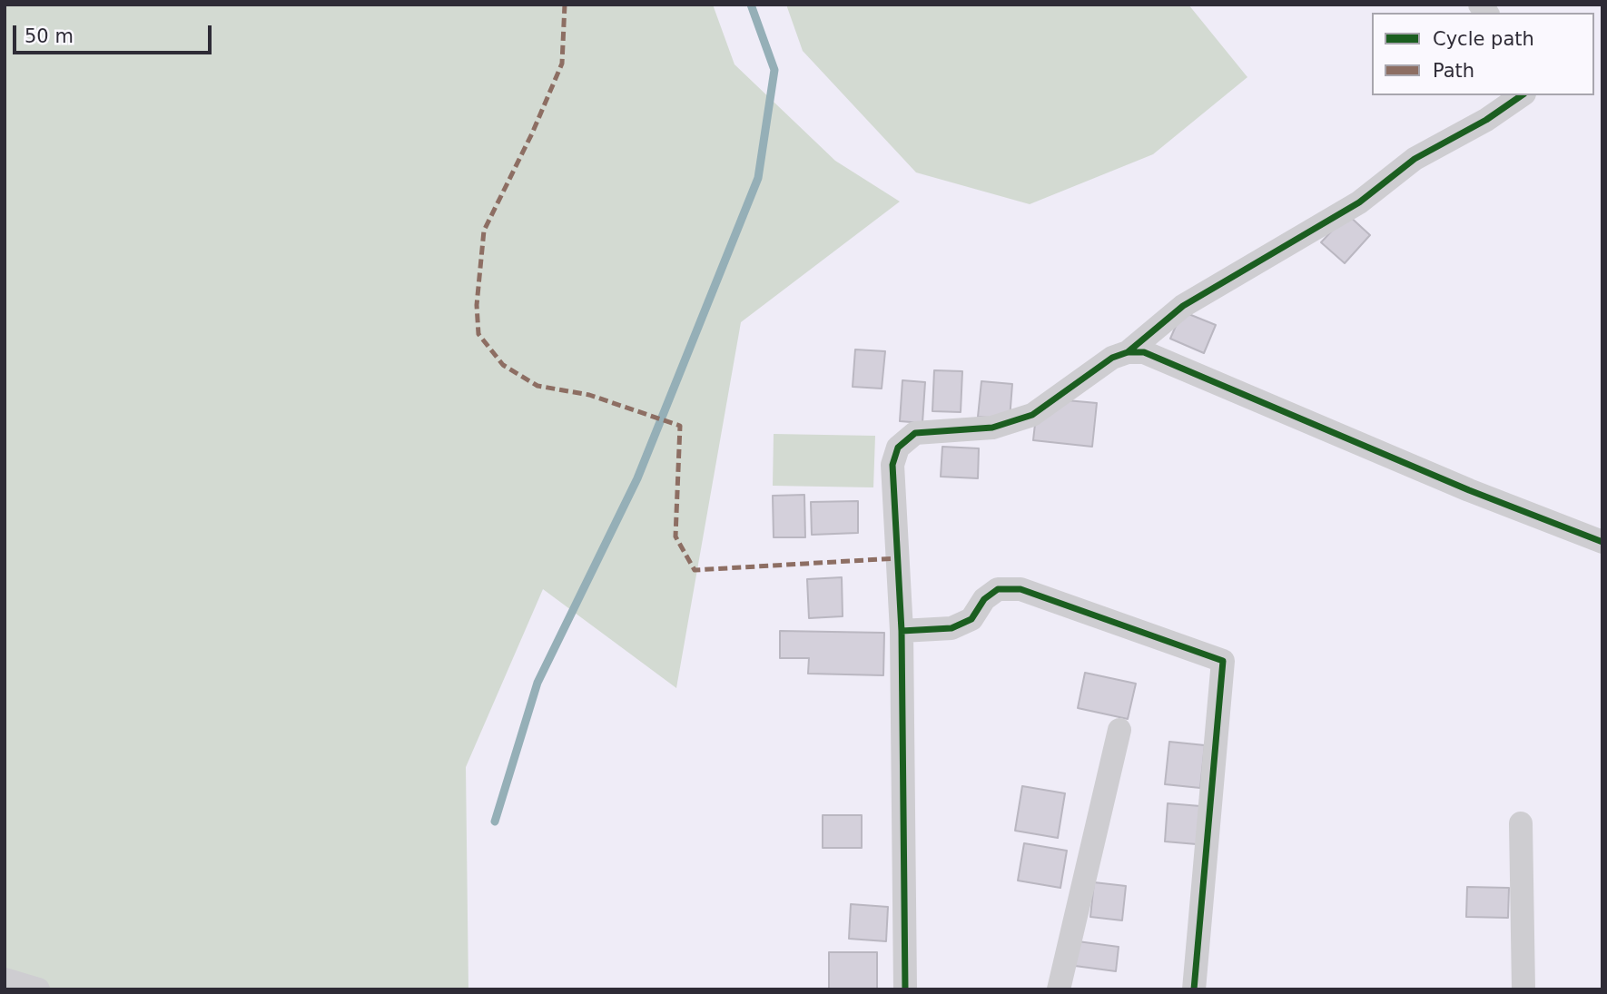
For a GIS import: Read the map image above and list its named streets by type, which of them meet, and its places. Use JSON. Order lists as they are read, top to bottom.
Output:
{
  "legend": ["Cycle path", "Path"],
  "scale_bar": "50 m"
}
